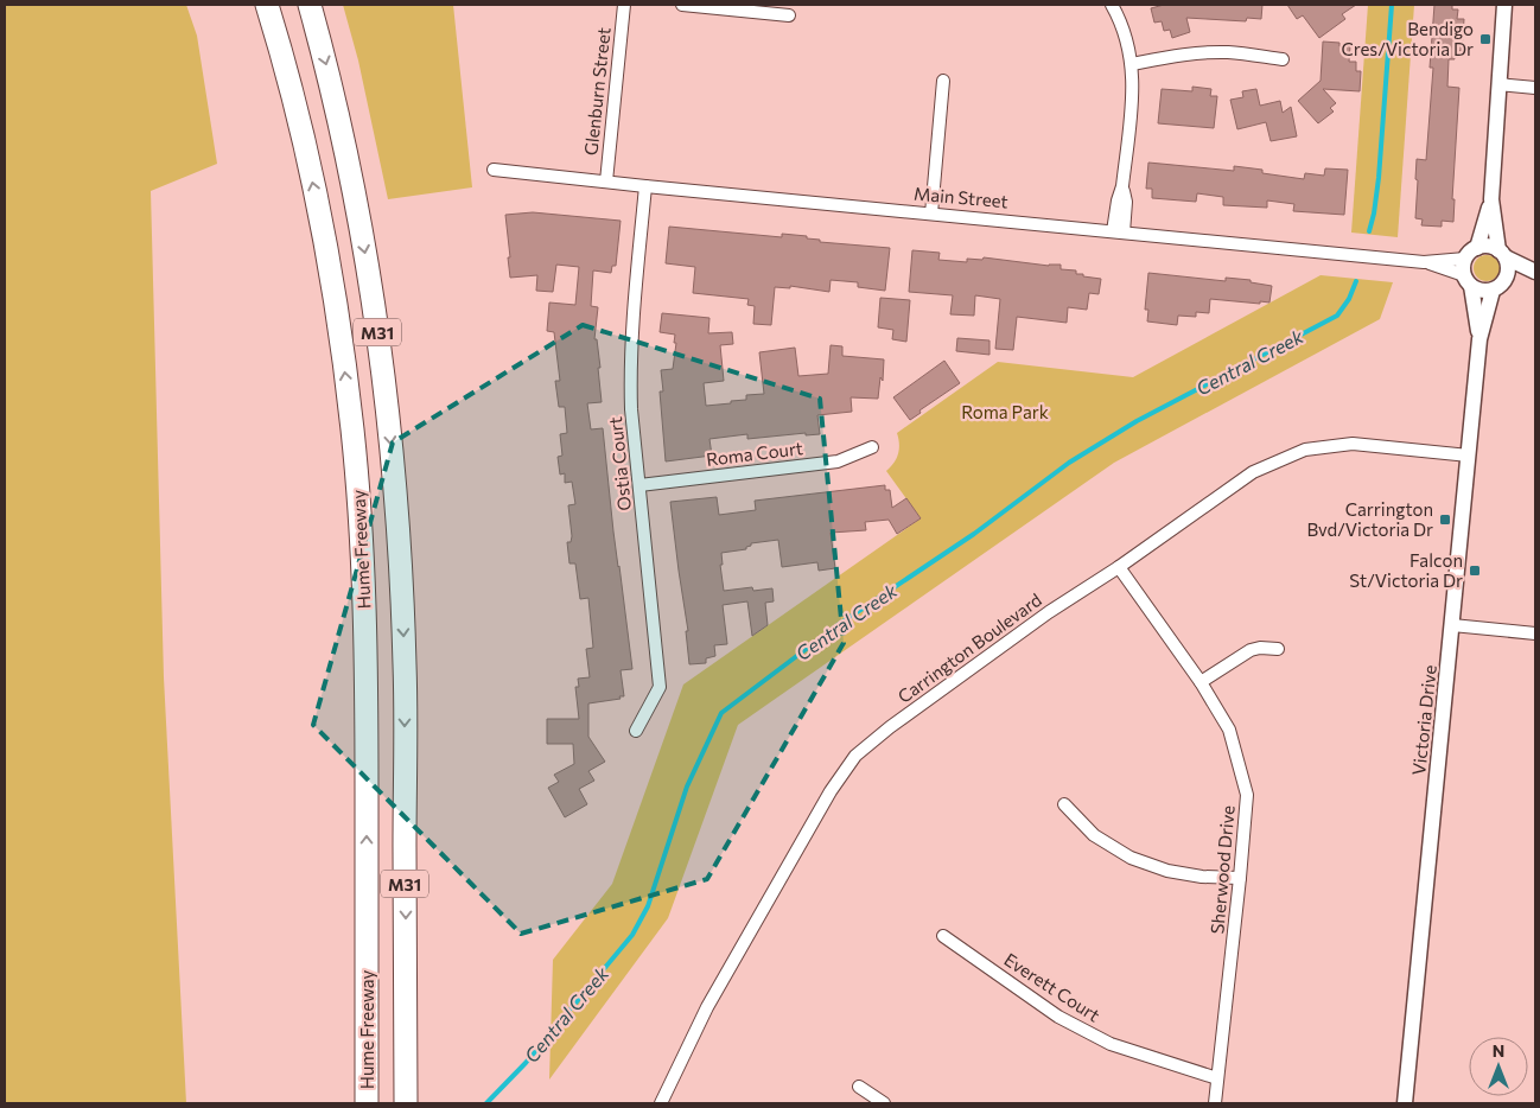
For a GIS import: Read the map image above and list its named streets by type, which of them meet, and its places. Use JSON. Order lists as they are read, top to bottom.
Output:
{
  "streets": {
    "highway": ["M31", "Hume Freeway"],
    "street": [
      "Glenburn Street",
      "Main Street",
      "Roma Court",
      "Ostia Court",
      "Carrington Boulevard",
      "Victoria Drive",
      "Sherwood Drive",
      "Everett Court"
    ]
  },
  "crossings": [
    ["Glenburn Street", "Main Street"],
    ["Main Street", "Ostia Court"],
    ["Main Street", "Victoria Drive"],
    ["Roma Court", "Ostia Court"],
    ["Carrington Boulevard", "Victoria Drive"],
    ["Carrington Boulevard", "Sherwood Drive"],
    ["Sherwood Drive", "Everett Court"]
  ],
  "water": ["Central Creek"],
  "parks": ["Roma Park"],
  "places": {
    "transit": ["Bendigo Cres/Victoria Dr", "Carrington Bvd/Victoria Dr", "Falcon St/Victoria Dr"]
  },
  "north": "top"
}
